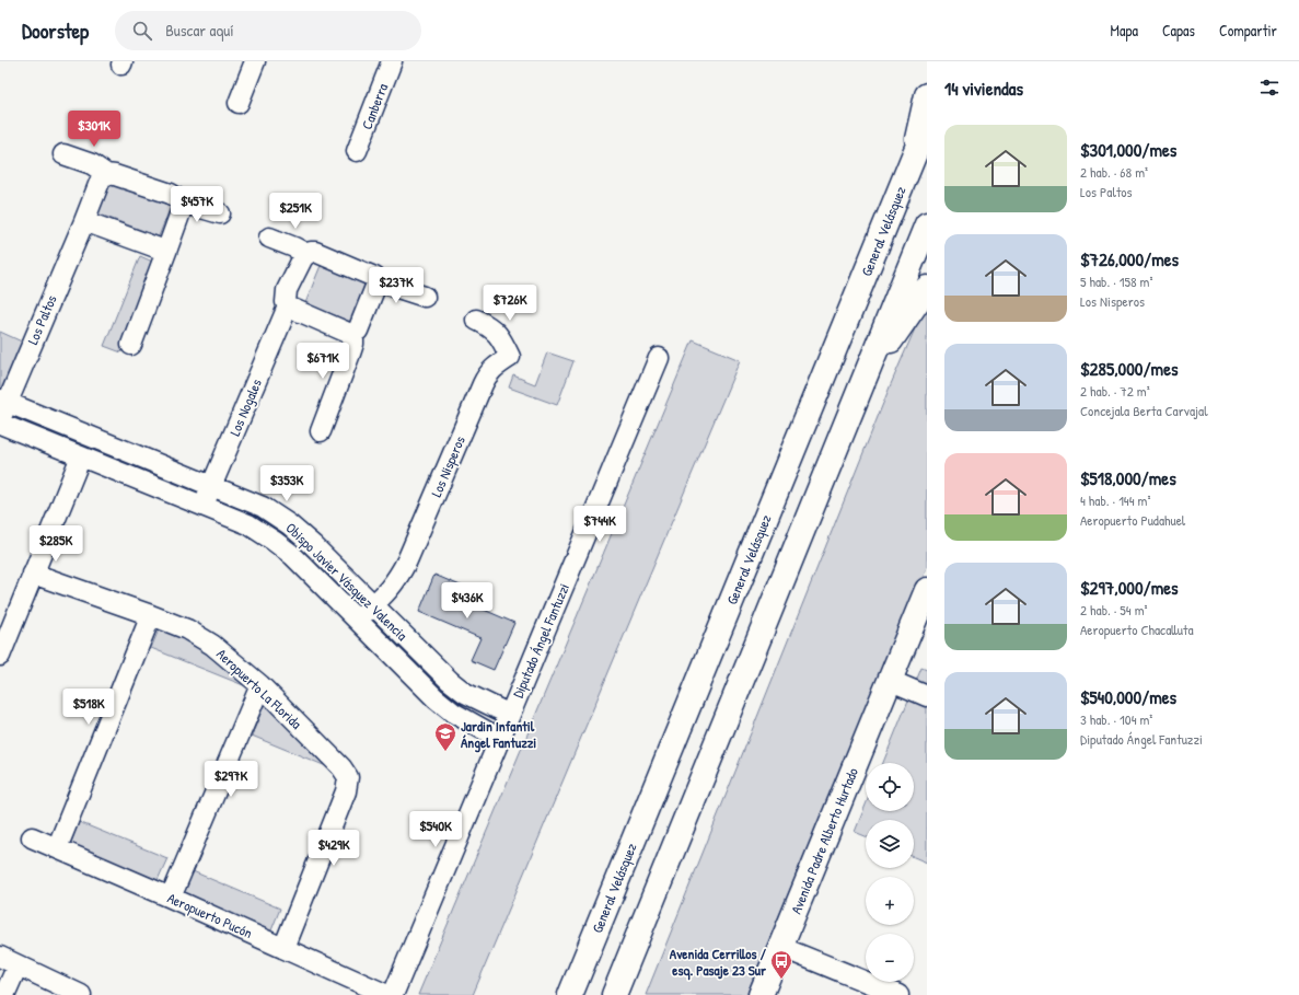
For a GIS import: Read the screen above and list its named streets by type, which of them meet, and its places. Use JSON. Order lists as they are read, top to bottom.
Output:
{
  "streets": {
    "main road": ["General Velásquez", "Avenida Padre Alberto Hurtado"],
    "street": [
      "Canberra",
      "Los Paltos",
      "Los Nogales",
      "Los Nisperos",
      "Obispo Javier Vásquez Valencia",
      "Diputado Ángel Fantuzzi",
      "Aeropuerto La Florida",
      "Aeropuerto Pucón"
    ]
  },
  "crossings": [
    ["Los Paltos", "Obispo Javier Vásquez Valencia"],
    ["Los Nogales", "Obispo Javier Vásquez Valencia"],
    ["Los Nisperos", "Obispo Javier Vásquez Valencia"],
    ["Obispo Javier Vásquez Valencia", "Diputado Ángel Fantuzzi"],
    ["Aeropuerto La Florida", "Aeropuerto Pucón"]
  ],
  "places": {
    "school or university": ["Jardin Infantil Ángel Fantuzzi"],
    "bus stop": ["Avenida Cerrillos / esq. Pasaje 23 Sur"]
  },
  "page": {
    "header": "Doorstep",
    "search": "Buscar aquí",
    "nav": ["Mapa", "Capas", "Compartir"],
    "heading": "14 viviendas",
    "price": [
      "$301K",
      "$457K",
      "$251K",
      "$237K",
      "$726K",
      "$671K",
      "$353K",
      "$744K",
      "$285K",
      "$436K",
      "$518K",
      "$297K",
      "$540K",
      "$429K"
    ],
    "list": [
      {
        "name": "$301,000/mes",
        "note": "2 hab. · 68 m² · Los Paltos"
      },
      {
        "name": "$726,000/mes",
        "note": "5 hab. · 158 m² · Los Nisperos"
      },
      {
        "name": "$285,000/mes",
        "note": "2 hab. · 72 m² · Concejala Berta Carvajal"
      },
      {
        "name": "$518,000/mes",
        "note": "4 hab. · 144 m² · Aeropuerto Pudahuel"
      },
      {
        "name": "$297,000/mes",
        "note": "2 hab. · 54 m² · Aeropuerto Chacalluta"
      },
      {
        "name": "$540,000/mes",
        "note": "3 hab. · 104 m² · Diputado Ángel Fantuzzi"
      }
    ],
    "map_buttons": ["+", "−"]
  }
}
